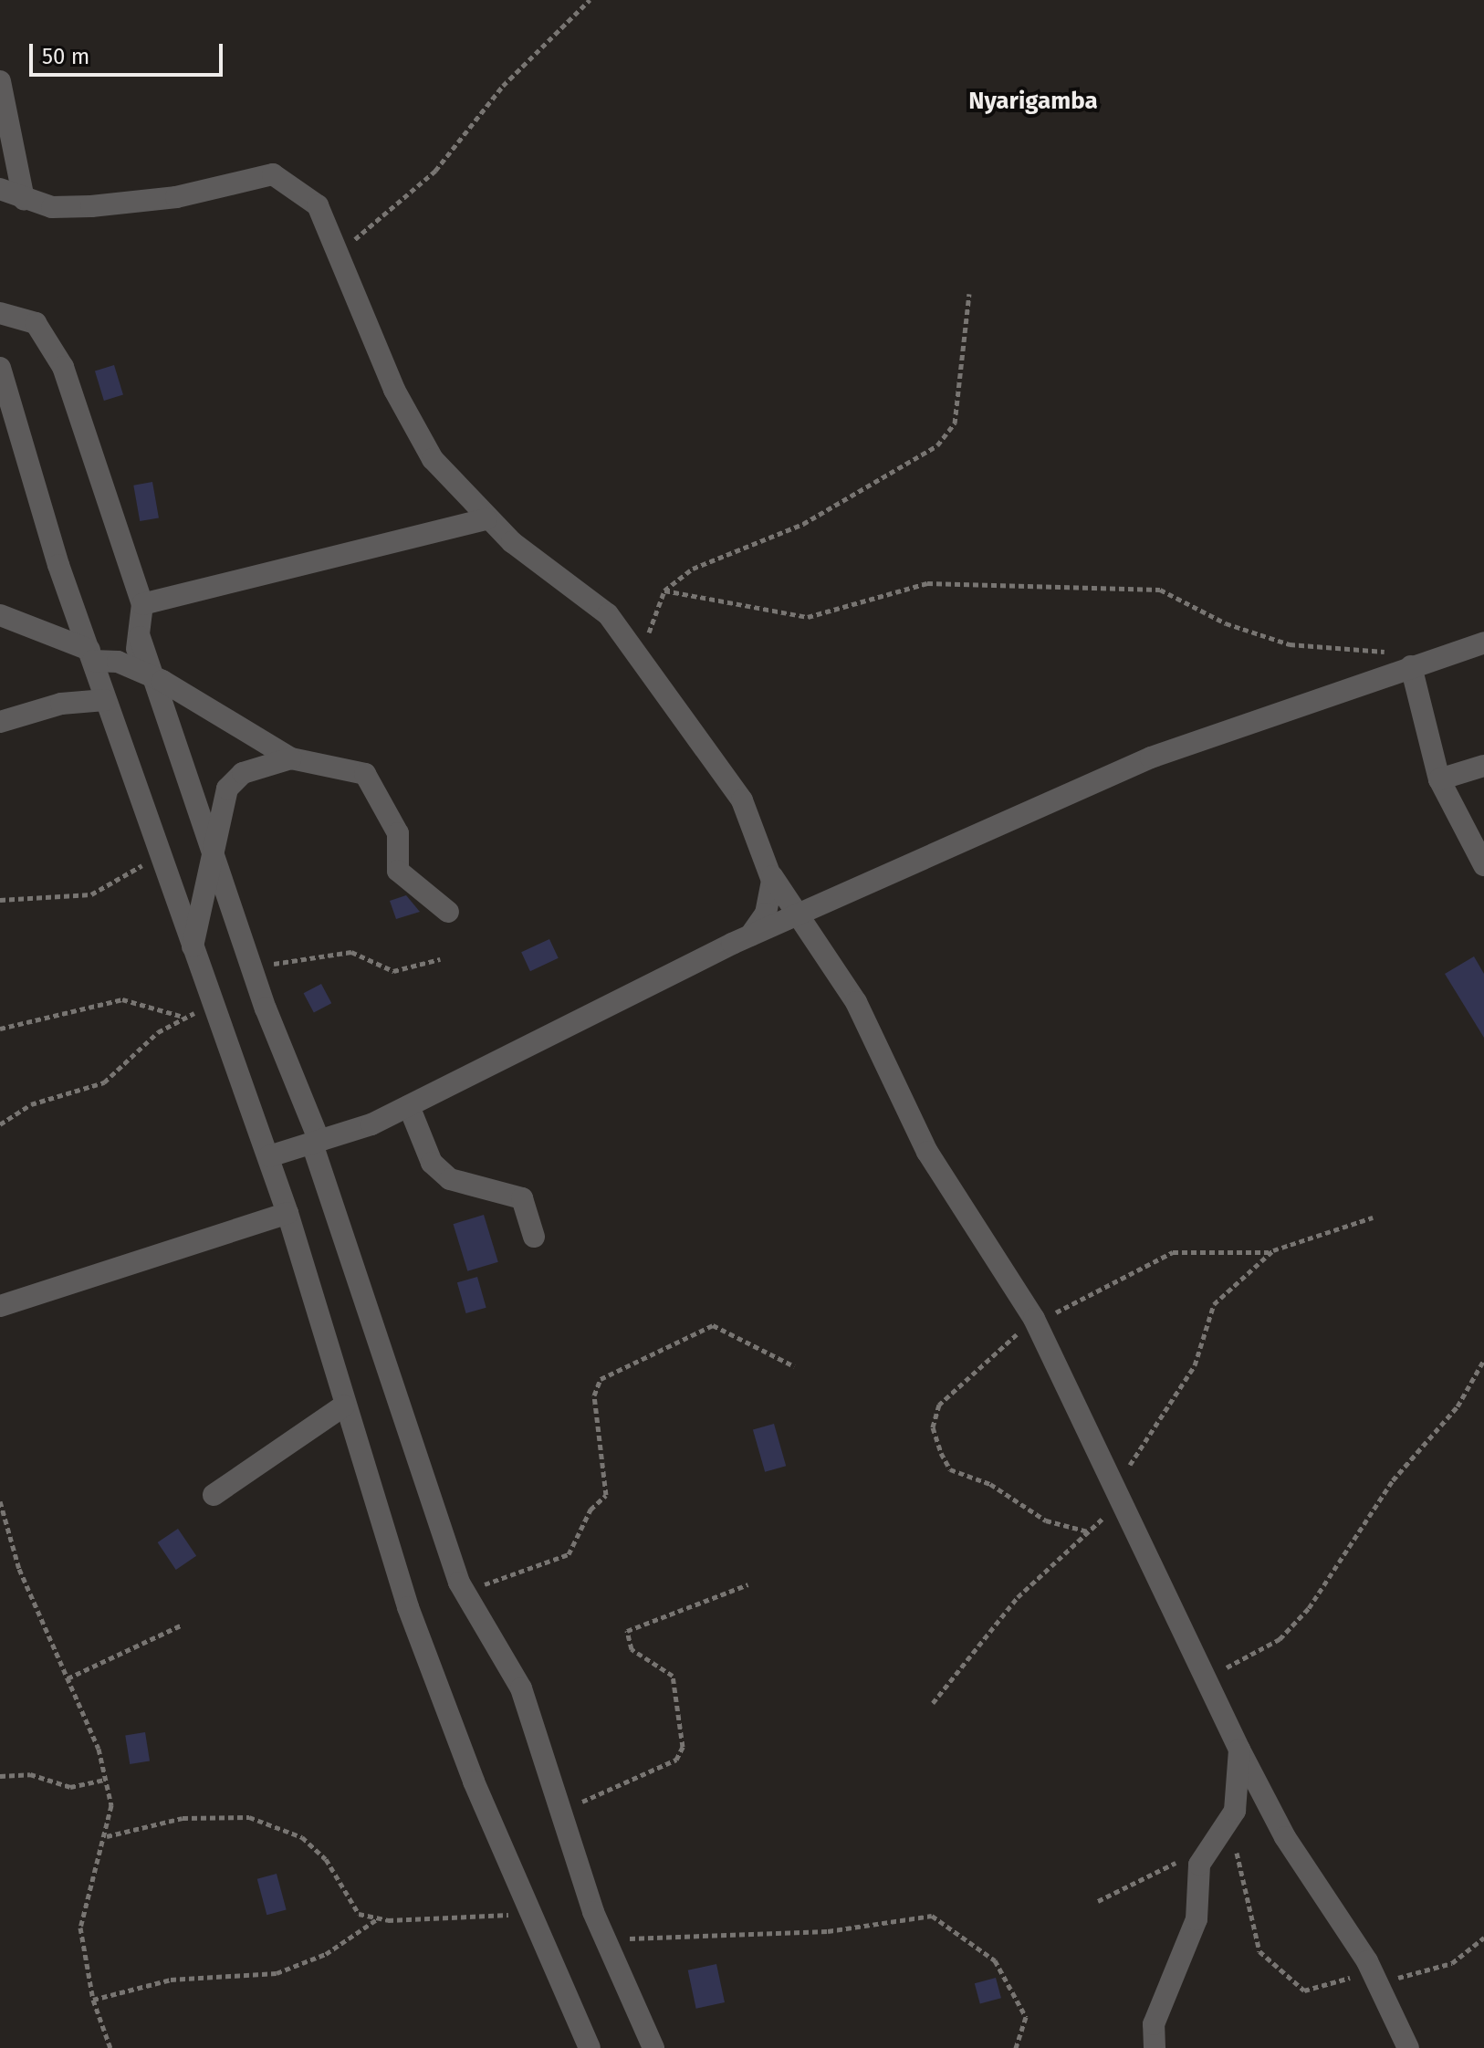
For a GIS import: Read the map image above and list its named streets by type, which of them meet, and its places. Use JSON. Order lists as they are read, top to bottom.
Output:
{
  "districts": ["Nyarigamba"],
  "scale_bar": "50 m"
}
